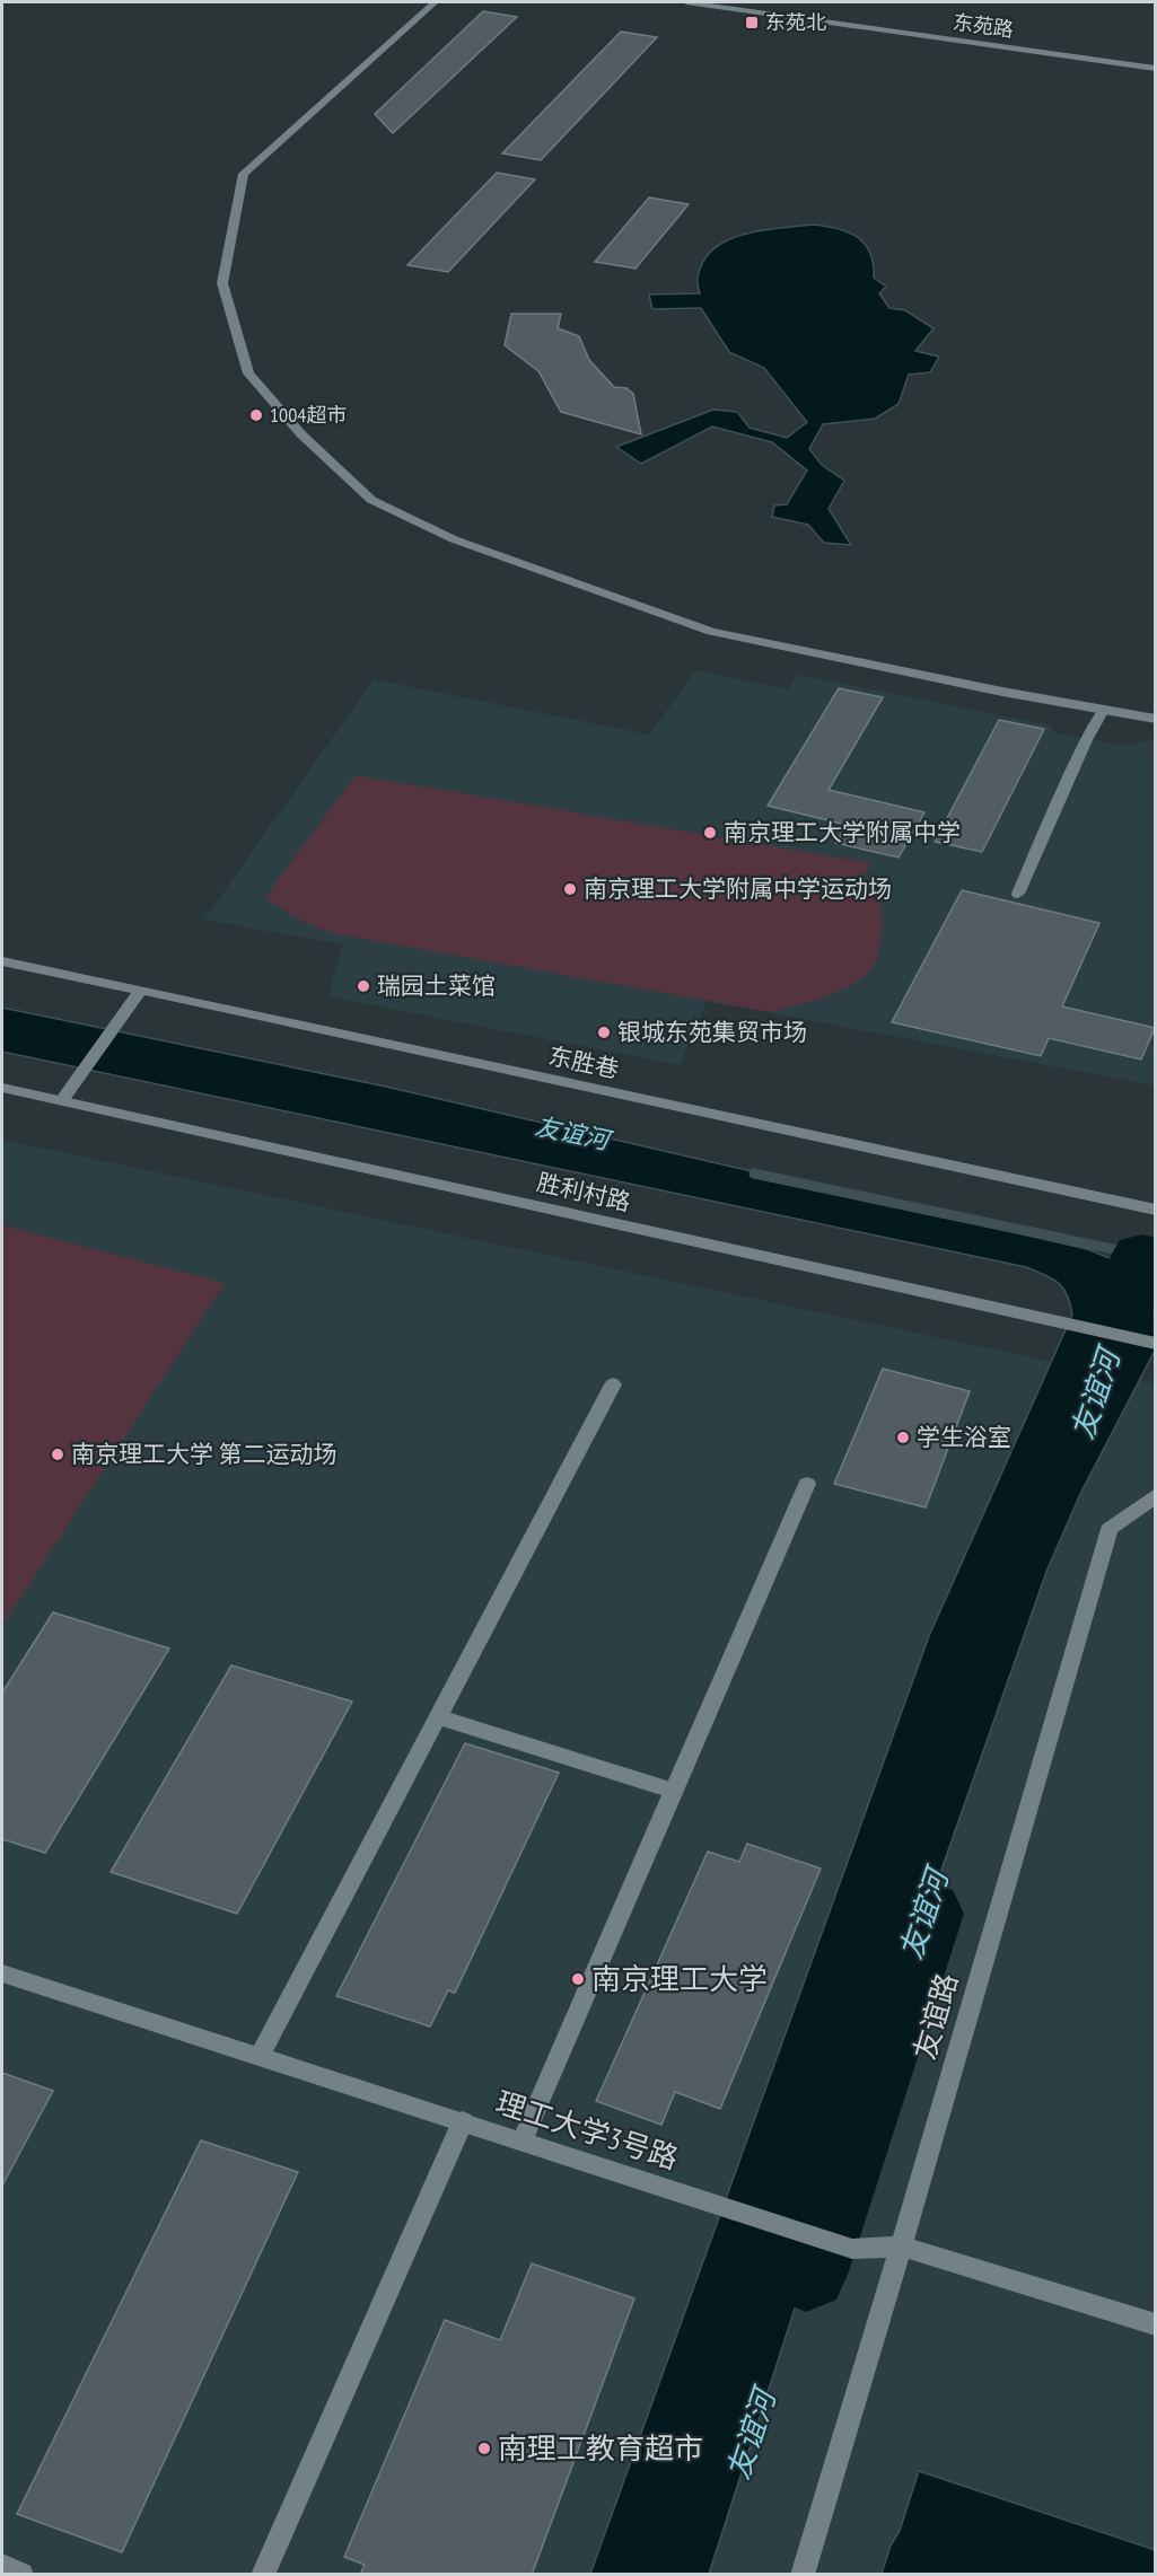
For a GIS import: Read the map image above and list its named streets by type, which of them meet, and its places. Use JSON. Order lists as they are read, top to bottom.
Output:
{
  "streets": {
    "street": [
      "东苑路",
      "东胜巷",
      "胜利村路",
      "友谊路",
      "理工大学3号路"
    ]
  },
  "crossings": [
    ["友谊路", "理工大学3号路"]
  ],
  "water": ["友谊河"],
  "places": {
    "transit": ["东苑北"],
    "other": [
      "1004超市",
      "南京理工大学附属中学",
      "南京理工大学附属中学运动场",
      "瑞园土菜馆",
      "银城东苑集贸市场",
      "学生浴室",
      "南京理工大学 第二运动场",
      "南京理工大学",
      "南理工教育超市"
    ]
  }
}
